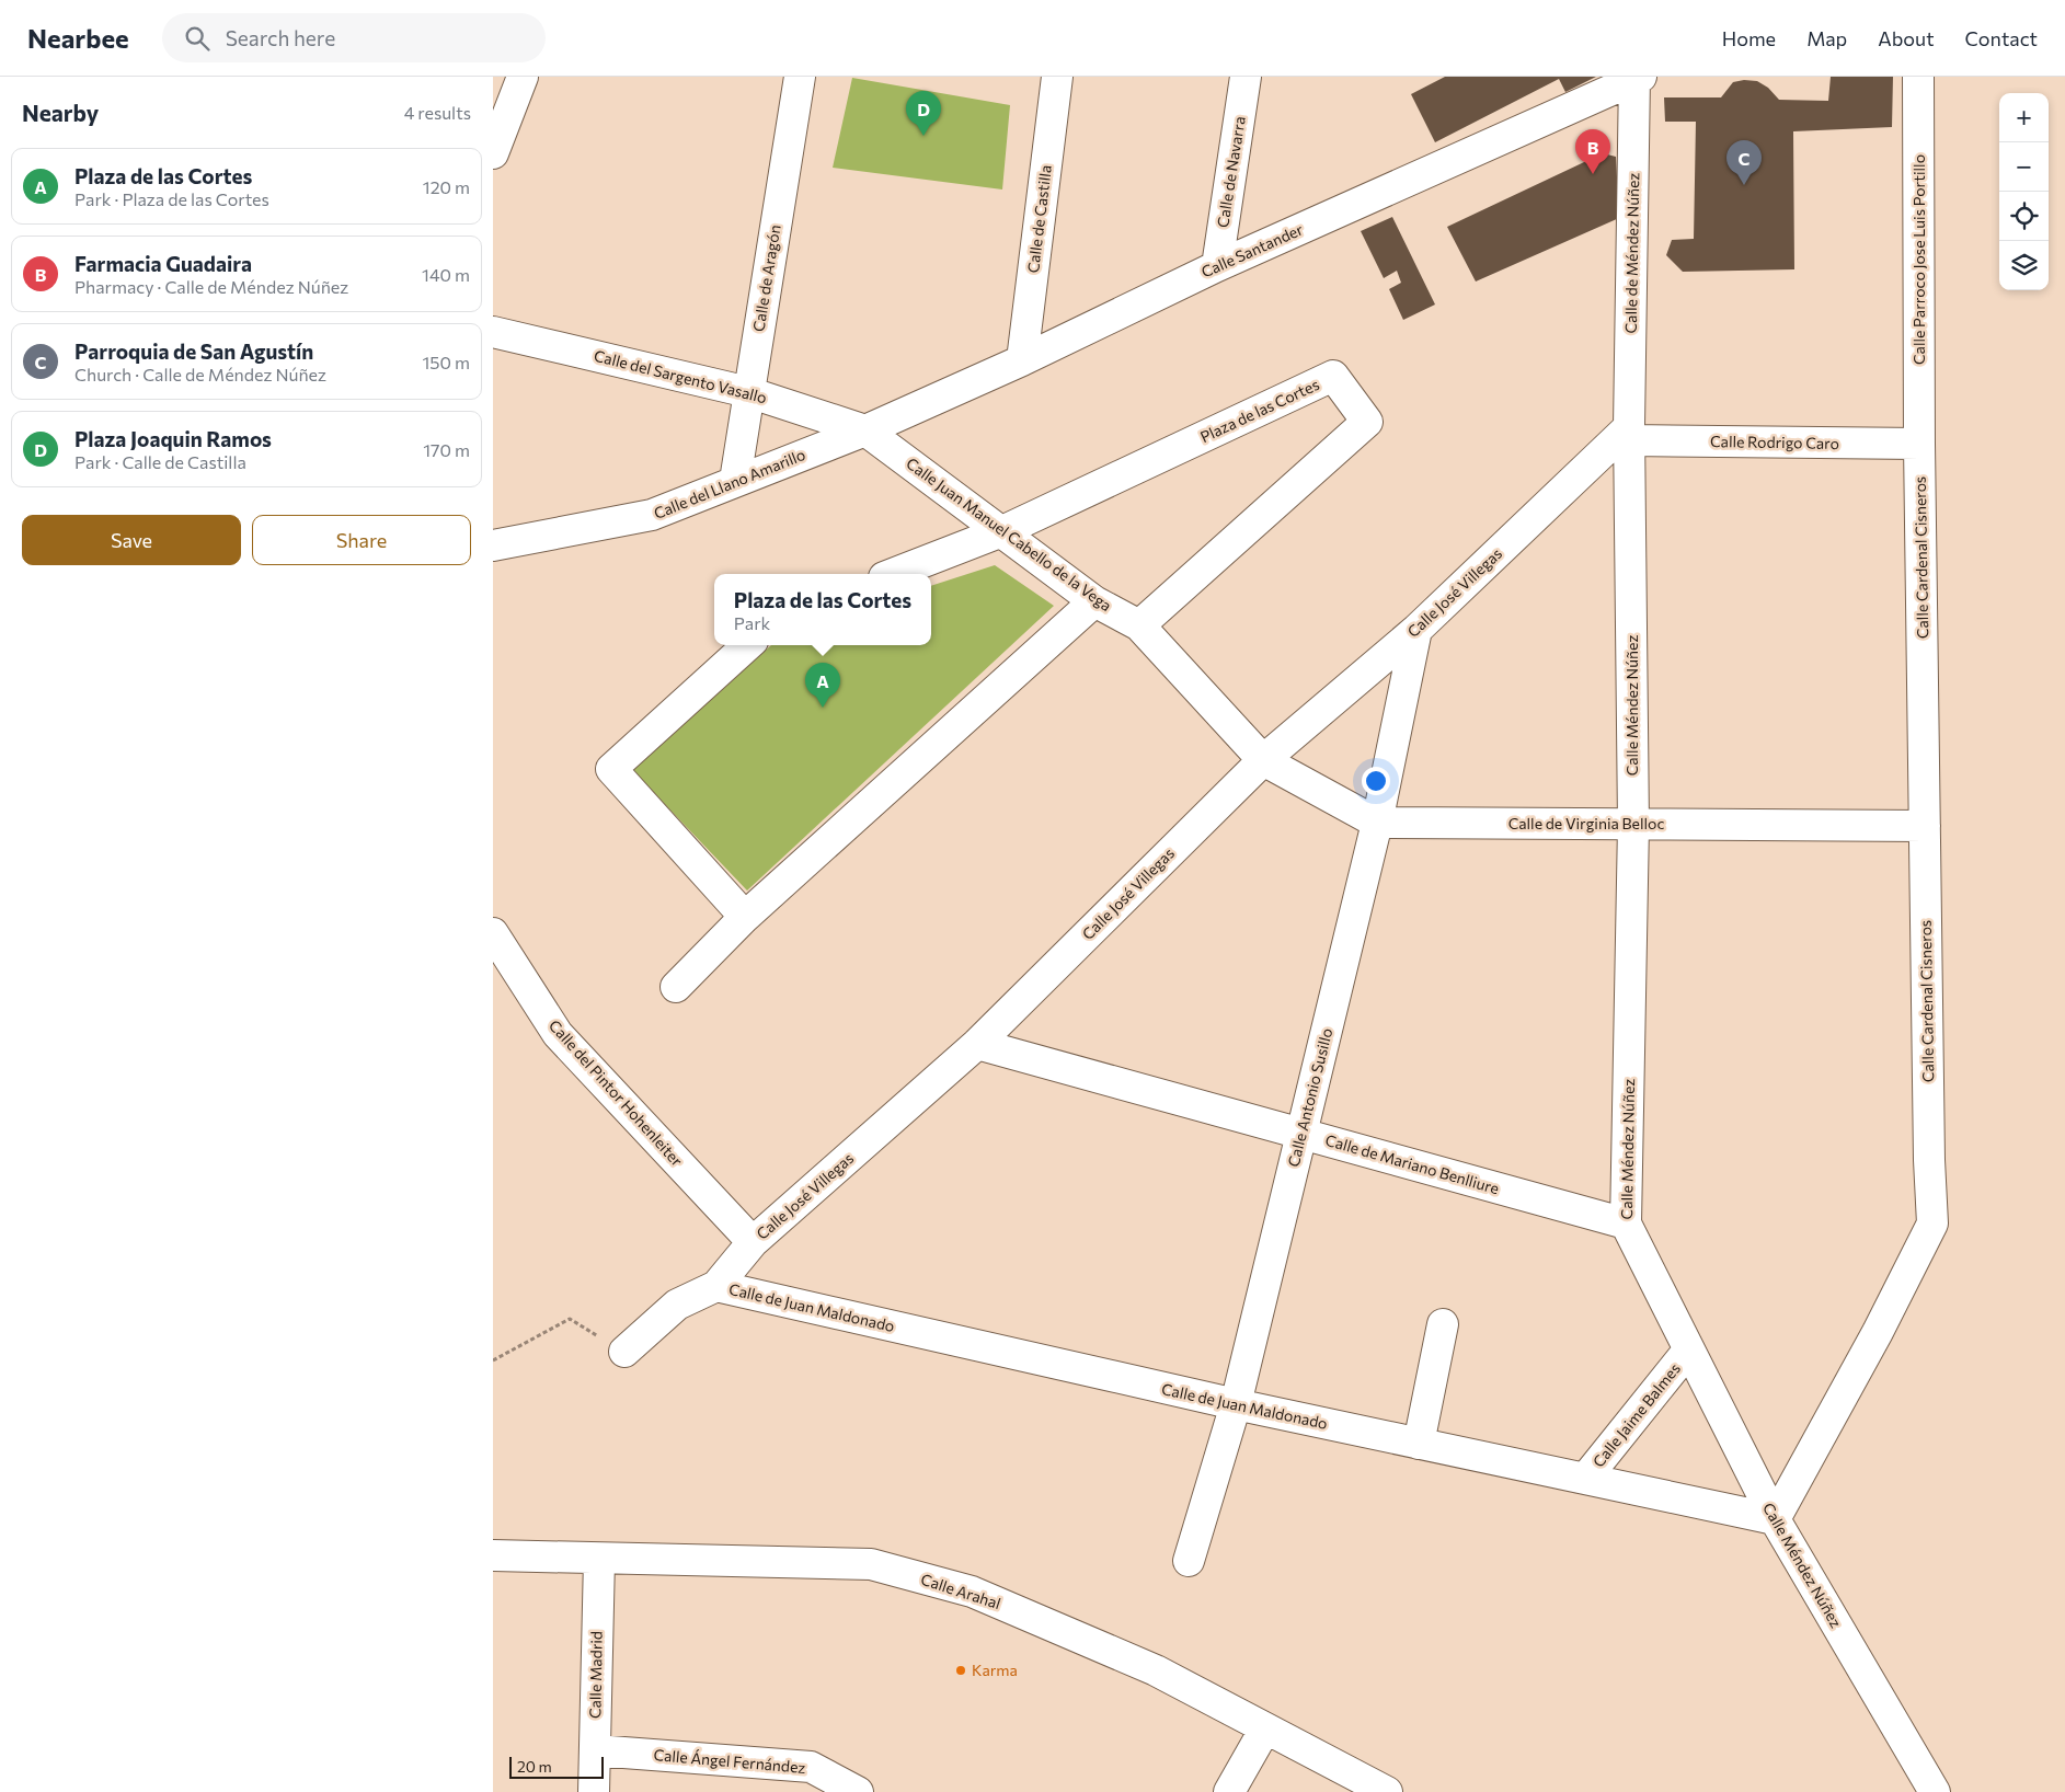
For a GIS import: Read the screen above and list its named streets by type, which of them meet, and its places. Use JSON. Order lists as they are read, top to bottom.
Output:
{
  "streets": {
    "street": [
      "Calle de Navarra",
      "Calle de Castilla",
      "Calle Santander",
      "Calle de Méndez Núñez",
      "Calle Parroco Jose Luis Portillo",
      "Calle de Aragón",
      "Calle del Sargento Vasallo",
      "Plaza de las Cortes",
      "Calle Rodrigo Caro",
      "Calle del Llano Amarillo",
      "Calle Juan Manuel Cabello de la Vega",
      "Calle Cardenal Cisneros",
      "Calle José Villegas",
      "Calle Méndez Núñez",
      "Calle de Virginia Belloc",
      "Calle del Pintor Hohenleiter",
      "Calle Antonio Susillo",
      "Calle de Mariano Benlliure",
      "Calle de Juan Maldonado",
      "Calle Jaime Balmes",
      "Calle Arahal",
      "Calle Madrid",
      "Calle Ángel Fernández"
    ]
  },
  "crossings": [
    ["Calle de Navarra", "Calle Santander"],
    ["Calle de Castilla", "Calle Santander"],
    ["Calle Santander", "Calle de Méndez Núñez"],
    ["Calle Santander", "Calle del Sargento Vasallo"],
    ["Calle Santander", "Calle del Llano Amarillo"],
    ["Calle Santander", "Calle Juan Manuel Cabello de la Vega"],
    ["Calle de Méndez Núñez", "Calle Rodrigo Caro"],
    ["Calle de Méndez Núñez", "Calle José Villegas"],
    ["Calle de Méndez Núñez", "Calle Méndez Núñez"],
    ["Calle Parroco Jose Luis Portillo", "Calle Rodrigo Caro"],
    ["Calle Parroco Jose Luis Portillo", "Calle Cardenal Cisneros"],
    ["Calle de Aragón", "Calle del Sargento Vasallo"],
    ["Calle de Aragón", "Calle del Llano Amarillo"],
    ["Calle del Sargento Vasallo", "Calle del Llano Amarillo"],
    ["Calle del Sargento Vasallo", "Calle Juan Manuel Cabello de la Vega"],
    ["Plaza de las Cortes", "Calle Juan Manuel Cabello de la Vega"],
    ["Calle Rodrigo Caro", "Calle Cardenal Cisneros"],
    ["Calle Rodrigo Caro", "Calle José Villegas"],
    ["Calle Rodrigo Caro", "Calle Méndez Núñez"],
    ["Calle del Llano Amarillo", "Calle Juan Manuel Cabello de la Vega"],
    ["Calle Juan Manuel Cabello de la Vega", "Calle José Villegas"],
    ["Calle Juan Manuel Cabello de la Vega", "Calle de Virginia Belloc"],
    ["Calle Cardenal Cisneros", "Calle Méndez Núñez"],
    ["Calle Cardenal Cisneros", "Calle de Virginia Belloc"],
    ["Calle Cardenal Cisneros", "Calle de Juan Maldonado"],
    ["Calle José Villegas", "Calle Méndez Núñez"],
    ["Calle José Villegas", "Calle de Virginia Belloc"],
    ["Calle José Villegas", "Calle del Pintor Hohenleiter"],
    ["Calle José Villegas", "Calle Antonio Susillo"],
    ["Calle José Villegas", "Calle de Mariano Benlliure"],
    ["Calle José Villegas", "Calle de Juan Maldonado"],
    ["Calle Méndez Núñez", "Calle de Virginia Belloc"],
    ["Calle Méndez Núñez", "Calle de Mariano Benlliure"],
    ["Calle Méndez Núñez", "Calle de Juan Maldonado"],
    ["Calle Méndez Núñez", "Calle Jaime Balmes"],
    ["Calle de Virginia Belloc", "Calle Antonio Susillo"],
    ["Calle Antonio Susillo", "Calle de Mariano Benlliure"],
    ["Calle Antonio Susillo", "Calle de Juan Maldonado"],
    ["Calle de Juan Maldonado", "Calle Jaime Balmes"],
    ["Calle Arahal", "Calle Madrid"],
    ["Calle Madrid", "Calle Ángel Fernández"]
  ],
  "places": ["Karma"],
  "scale_bar": "20 m",
  "page": {
    "header": "Nearbee",
    "search": "Search here",
    "nav": [
      "Home",
      "Map",
      "About",
      "Contact"
    ],
    "heading": ["Nearby", "4 results"],
    "pins": [
      "D",
      "B",
      "C",
      "A"
    ],
    "map_buttons": ["+", "−"],
    "list": [
      {
        "mark": "A",
        "name": "Plaza de las Cortes",
        "note": "Park · Plaza de las Cortes",
        "value": "120 m"
      },
      {
        "mark": "B",
        "name": "Farmacia Guadaira",
        "note": "Pharmacy · Calle de Méndez Núñez",
        "value": "140 m"
      },
      {
        "mark": "C",
        "name": "Parroquia de San Agustín",
        "note": "Church · Calle de Méndez Núñez",
        "value": "150 m"
      },
      {
        "mark": "D",
        "name": "Plaza Joaquin Ramos",
        "note": "Park · Calle de Castilla",
        "value": "170 m"
      }
    ],
    "buttons": ["Save", "Share"],
    "popup": ["Plaza de las Cortes", "Park"],
    "scale": "20 m"
  }
}
